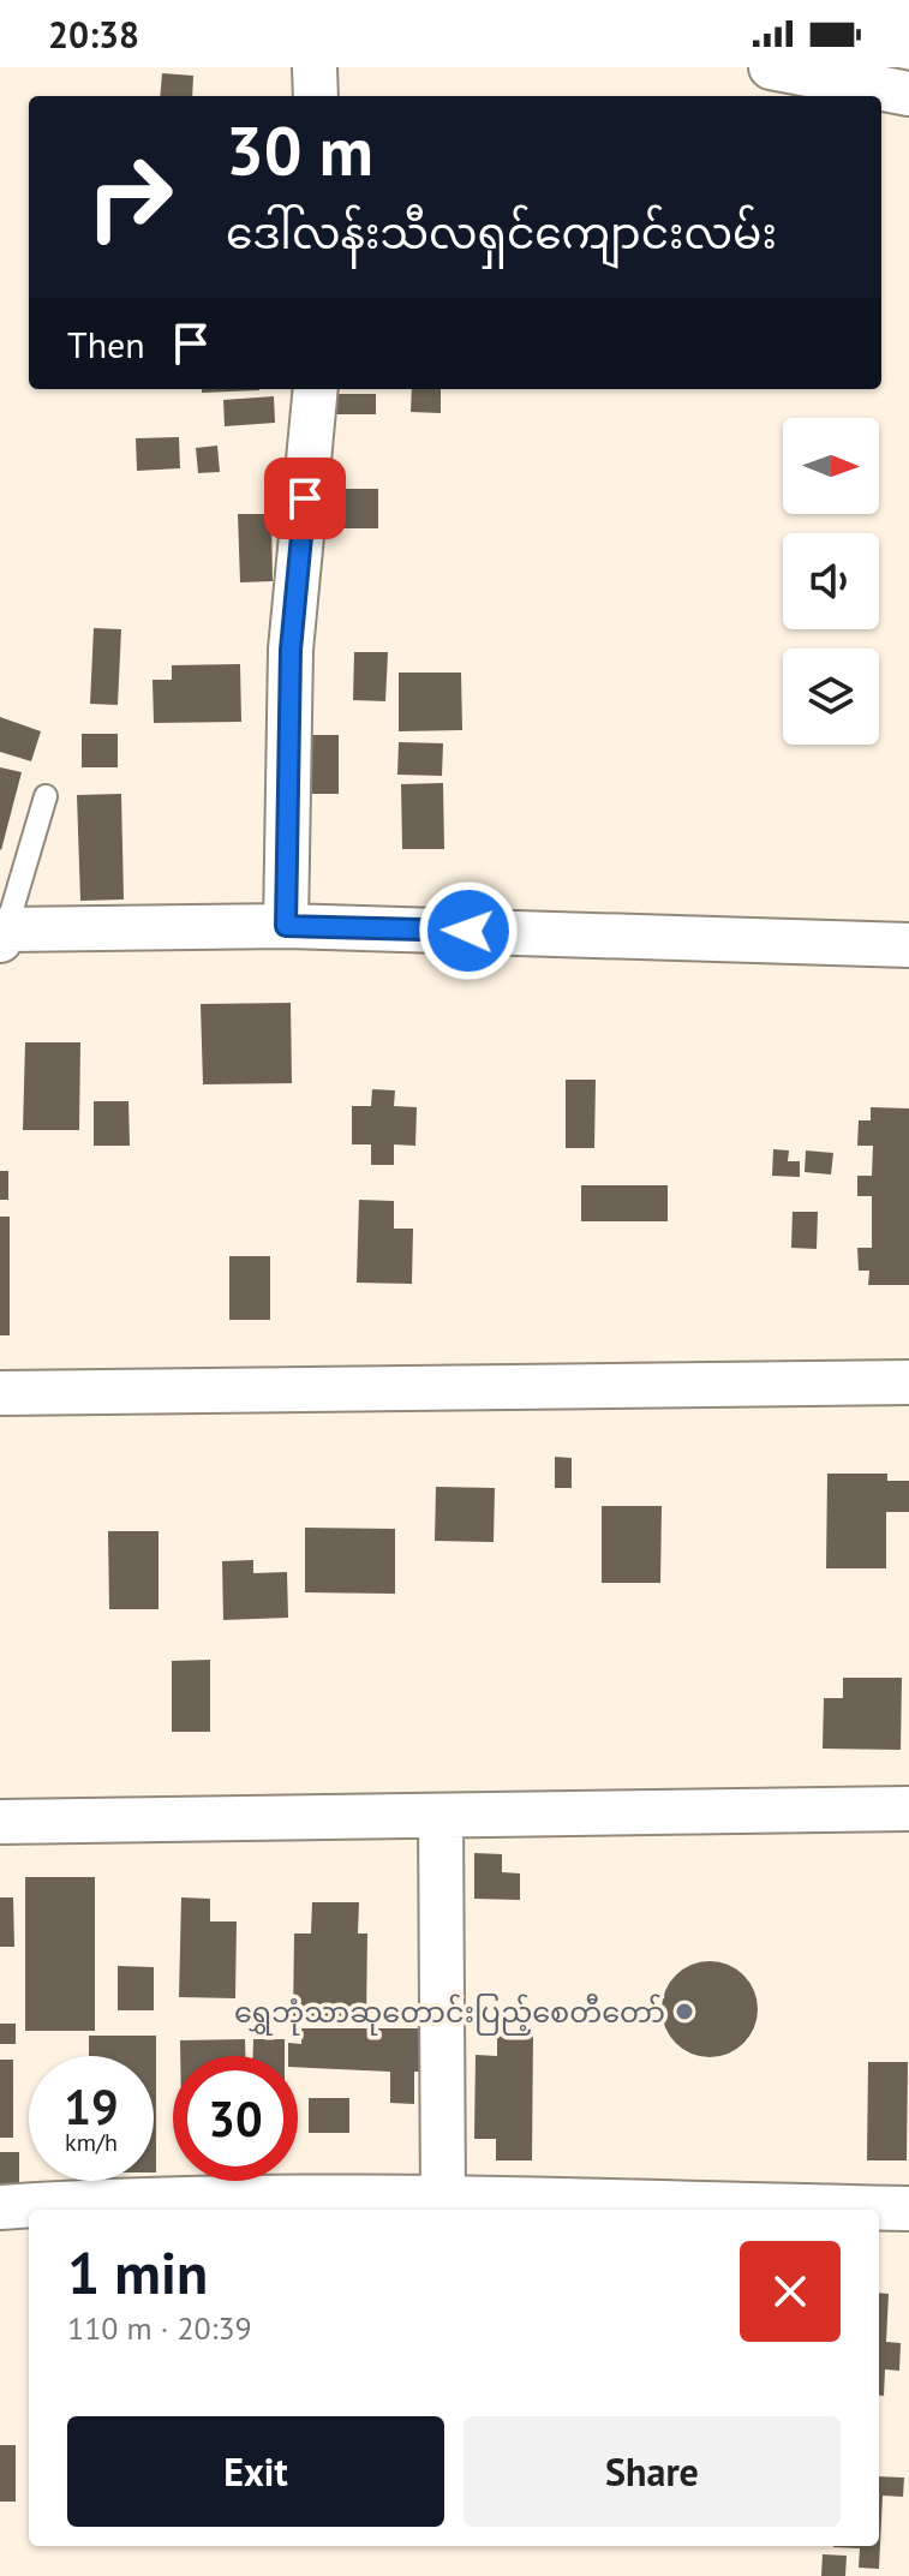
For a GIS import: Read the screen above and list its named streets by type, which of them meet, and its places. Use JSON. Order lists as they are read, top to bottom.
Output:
{
  "places": ["ရွှေဘုံသာဆုတောင်းပြည့်စေတီတော်"],
  "north": "right",
  "page": {
    "status": "20:38",
    "turn": ["30 m", "ဒေါ်လန်းသီလရှင်ကျောင်းလမ်း"],
    "then": "Then",
    "speed": "19 km/h",
    "limit": "30",
    "heading": ["1 min", "110 m · 20:39"],
    "buttons": ["Exit", "Share"]
  }
}
